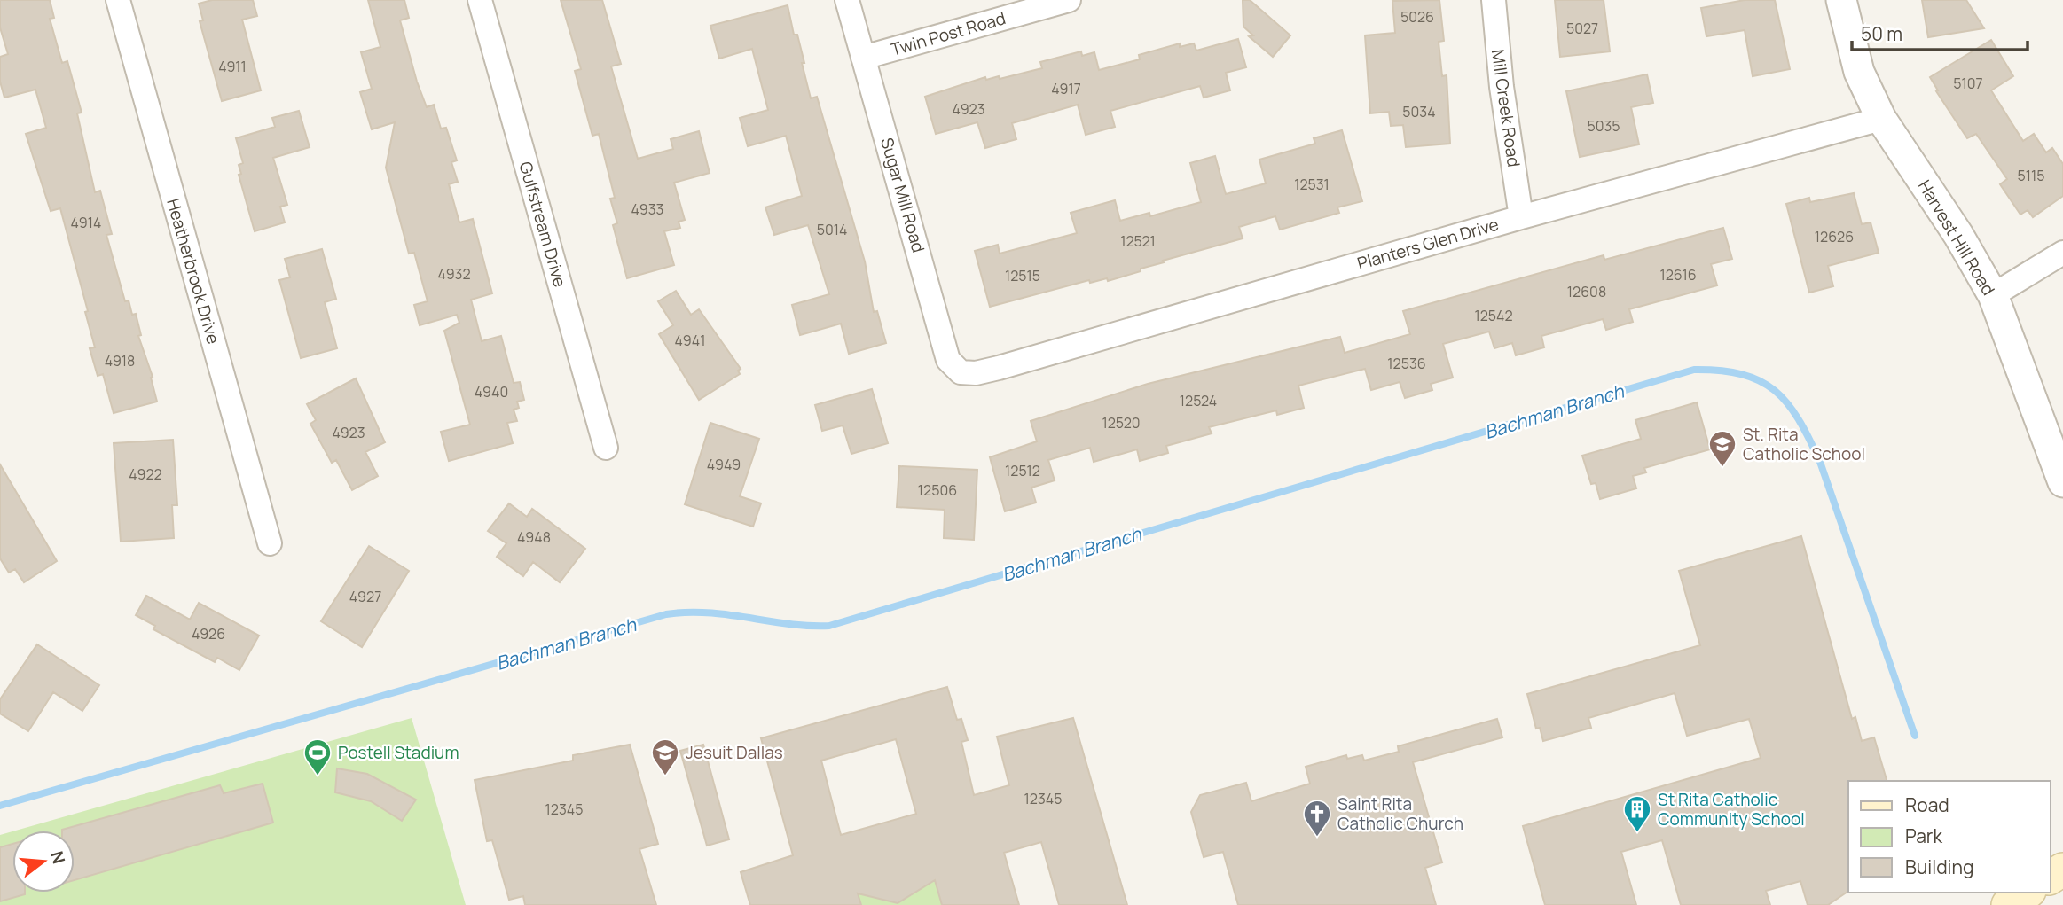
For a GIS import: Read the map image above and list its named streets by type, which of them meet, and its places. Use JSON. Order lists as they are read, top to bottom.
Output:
{
  "streets": {
    "street": [
      "Twin Post Road",
      "Mill Creek Road",
      "Sugar Mill Road",
      "Gulfstream Drive",
      "Harvest Hill Road",
      "Planters Glen Drive",
      "Heatherbrook Drive"
    ]
  },
  "crossings": [
    ["Twin Post Road", "Sugar Mill Road"],
    ["Mill Creek Road", "Planters Glen Drive"],
    ["Sugar Mill Road", "Planters Glen Drive"],
    ["Harvest Hill Road", "Planters Glen Drive"]
  ],
  "water": ["Bachman Branch"],
  "places": {
    "school or university": ["St. Rita Catholic School", "Jesuit Dallas"],
    "sports": ["Postell Stadium"],
    "building": ["St Rita Catholic Community School"],
    "church": ["Saint Rita Catholic Church"]
  },
  "house_numbers": [
    "5026",
    "5027",
    "4911",
    "5107",
    "4917",
    "4923",
    "5034",
    "5035",
    "5115",
    "12531",
    "4933",
    "4914",
    "5014",
    "12626",
    "12521",
    "4932",
    "12616",
    "12515",
    "12608",
    "12542",
    "4941",
    "4918",
    "12536",
    "4940",
    "12524",
    "12520",
    "4923",
    "4949",
    "12512",
    "4922",
    "12506",
    "4948",
    "4927",
    "4926",
    "12345",
    "12345"
  ],
  "legend": ["Road", "Park", "Building"],
  "scale_bar": "50 m",
  "north": "right"
}
